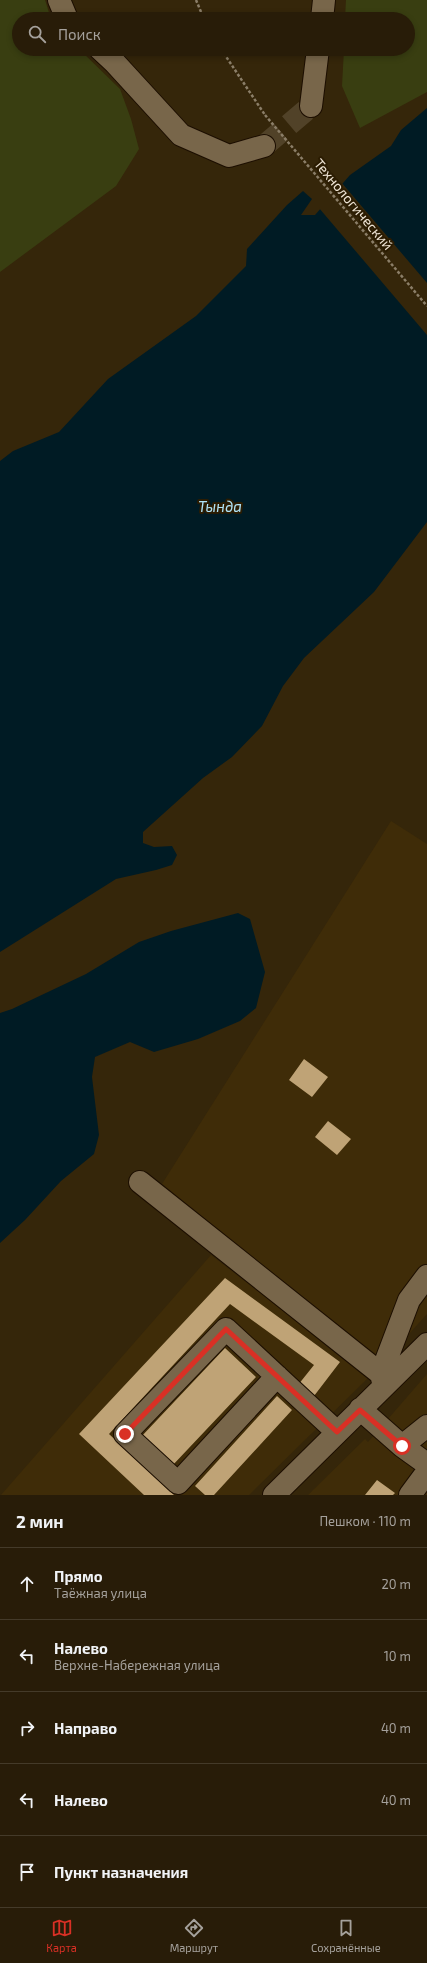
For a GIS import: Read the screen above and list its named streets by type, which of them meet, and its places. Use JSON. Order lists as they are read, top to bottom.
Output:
{
  "streets": {
    "path": ["Технологический"]
  },
  "water": ["Тында"],
  "page": {
    "search": "Поиск",
    "heading": ["2 мин", "Пешком · 110 m"],
    "list": [
      ["Прямо", "Таёжная улица", "20 m"],
      ["Налево", "Верхне-Набережная улица", "10 m"],
      ["Направо", "40 m"],
      ["Налево", "40 m"],
      "Пункт назначения"
    ],
    "nav": ["Карта", "Маршрут", "Сохранённые"]
  }
}
